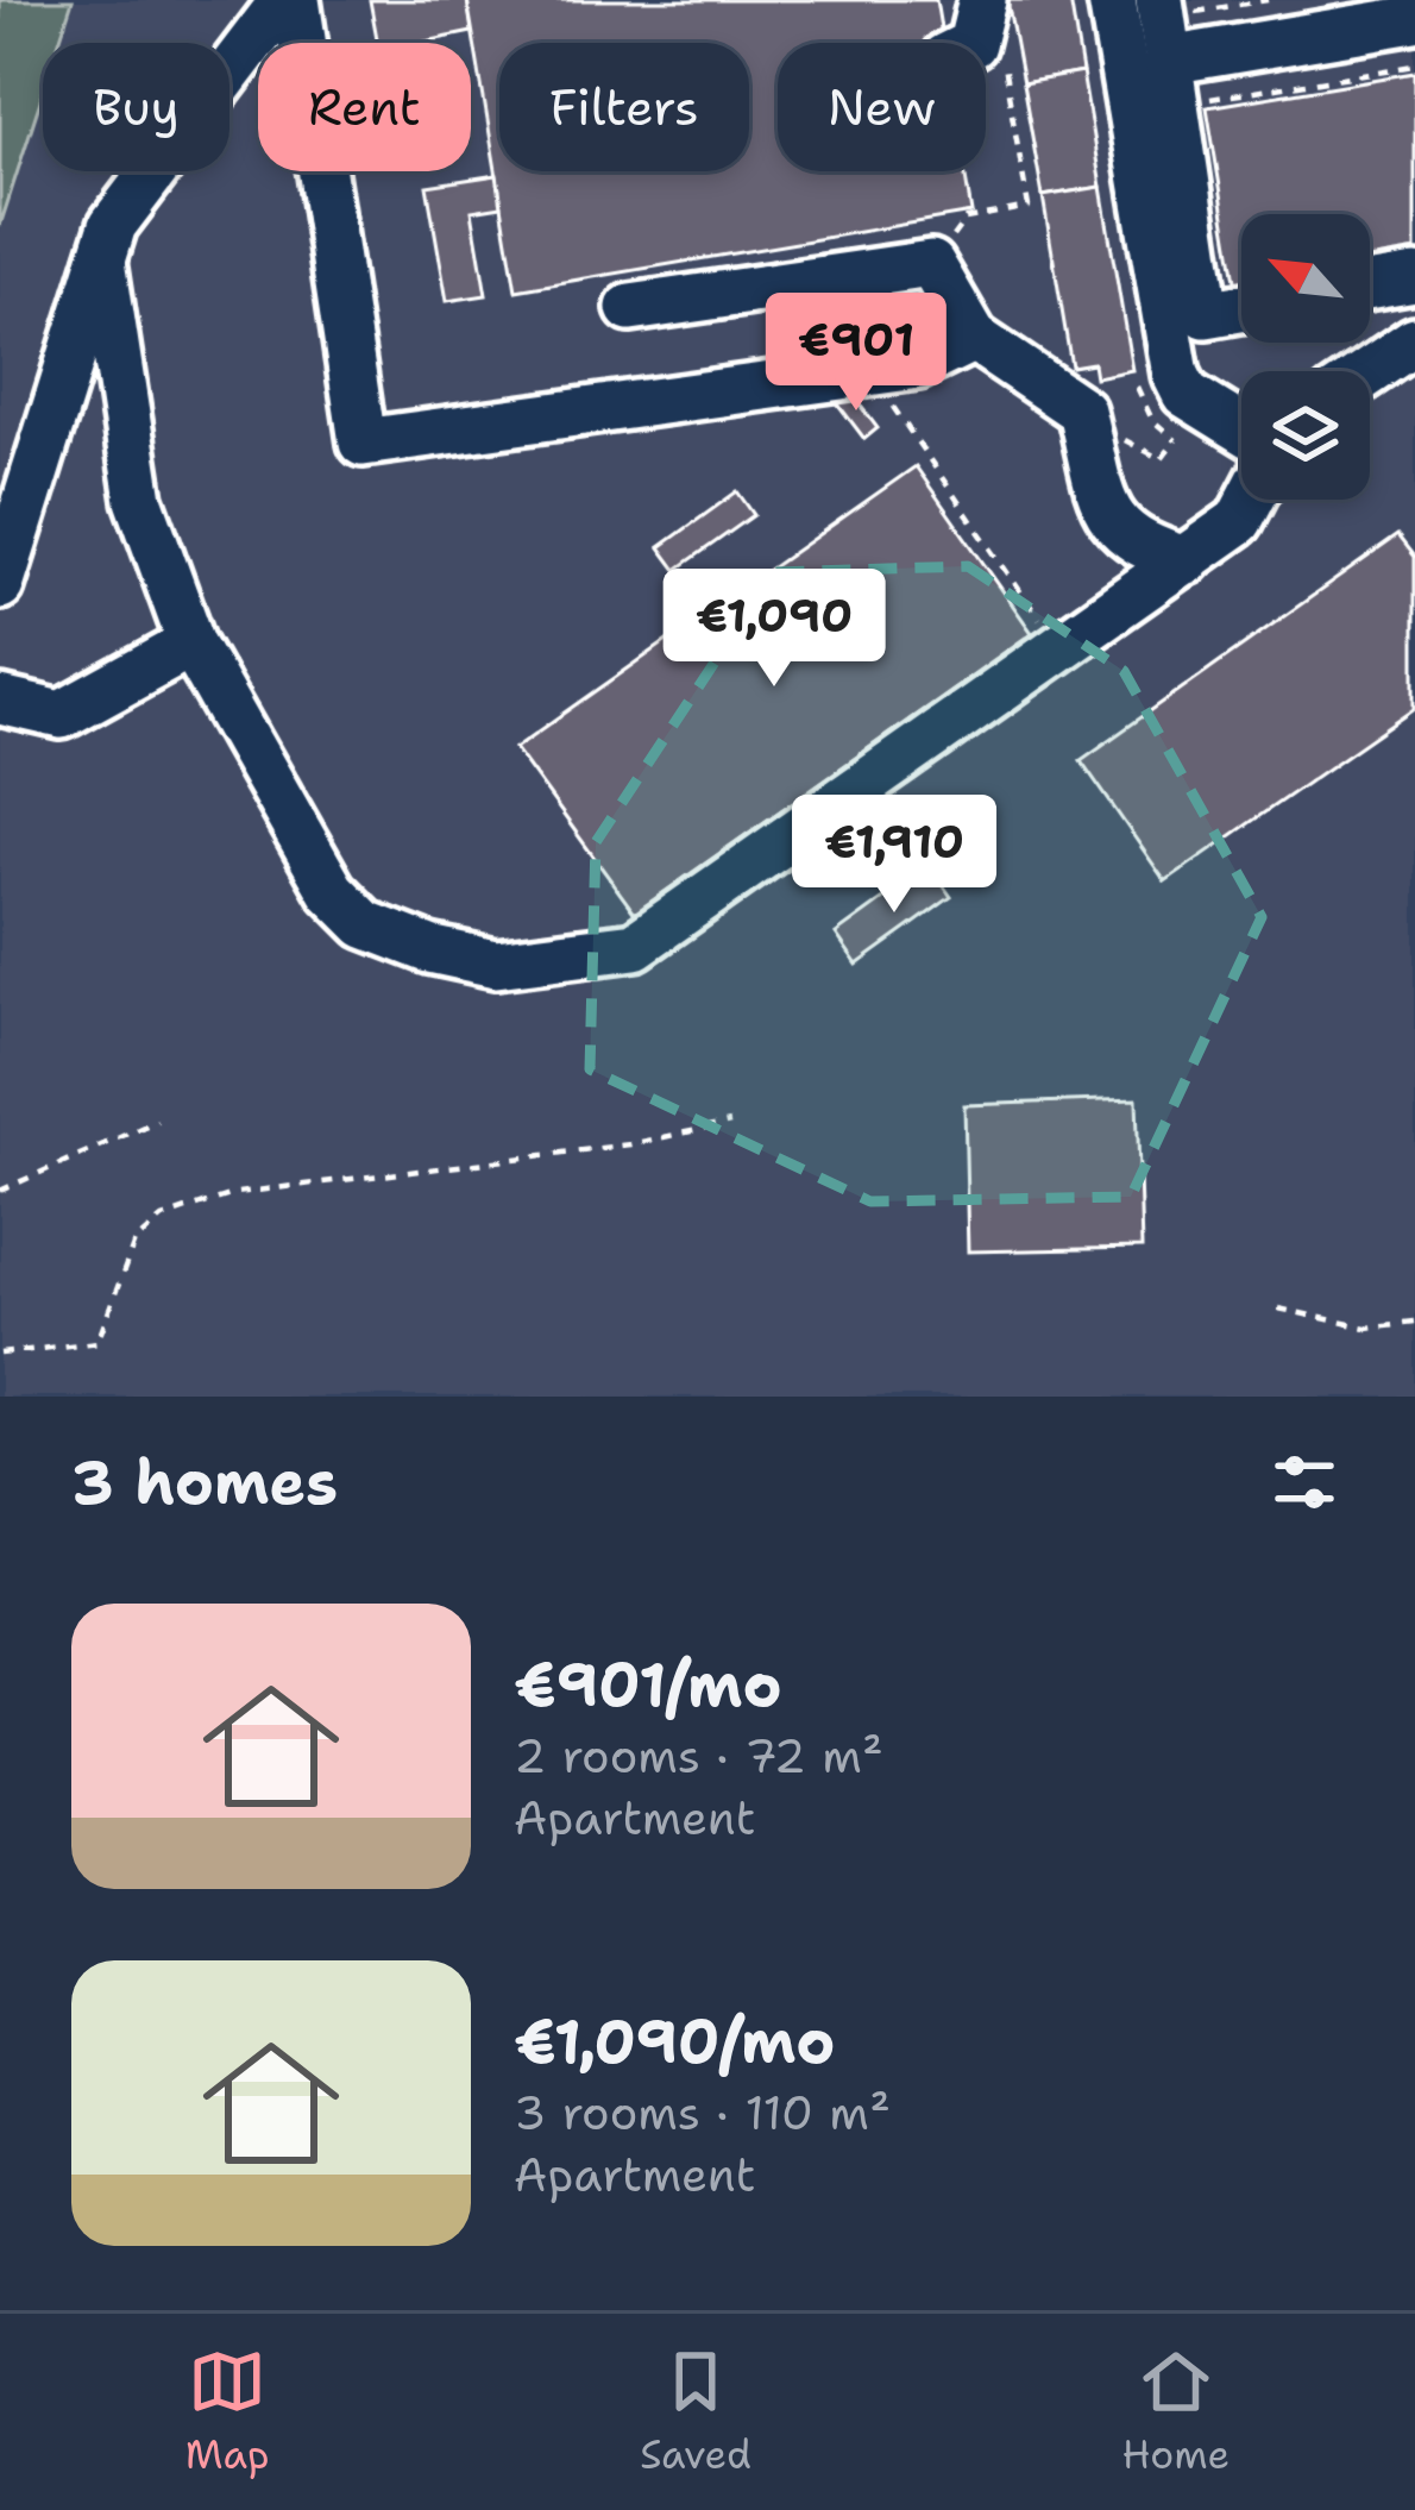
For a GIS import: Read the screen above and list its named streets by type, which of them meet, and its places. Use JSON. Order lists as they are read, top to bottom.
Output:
{
  "north": "top left",
  "page": {
    "chip": [
      "Buy",
      "Rent",
      "Filters",
      "New"
    ],
    "price": ["€901", "€1,090", "€1,910"],
    "heading": "3 homes",
    "list": [
      {
        "name": "€901/mo",
        "note": "2 rooms · 72 m² · Apartment"
      },
      {
        "name": "€1,090/mo",
        "note": "3 rooms · 110 m² · Apartment"
      }
    ],
    "tabs": ["Map", "Saved", "Home"]
  }
}
